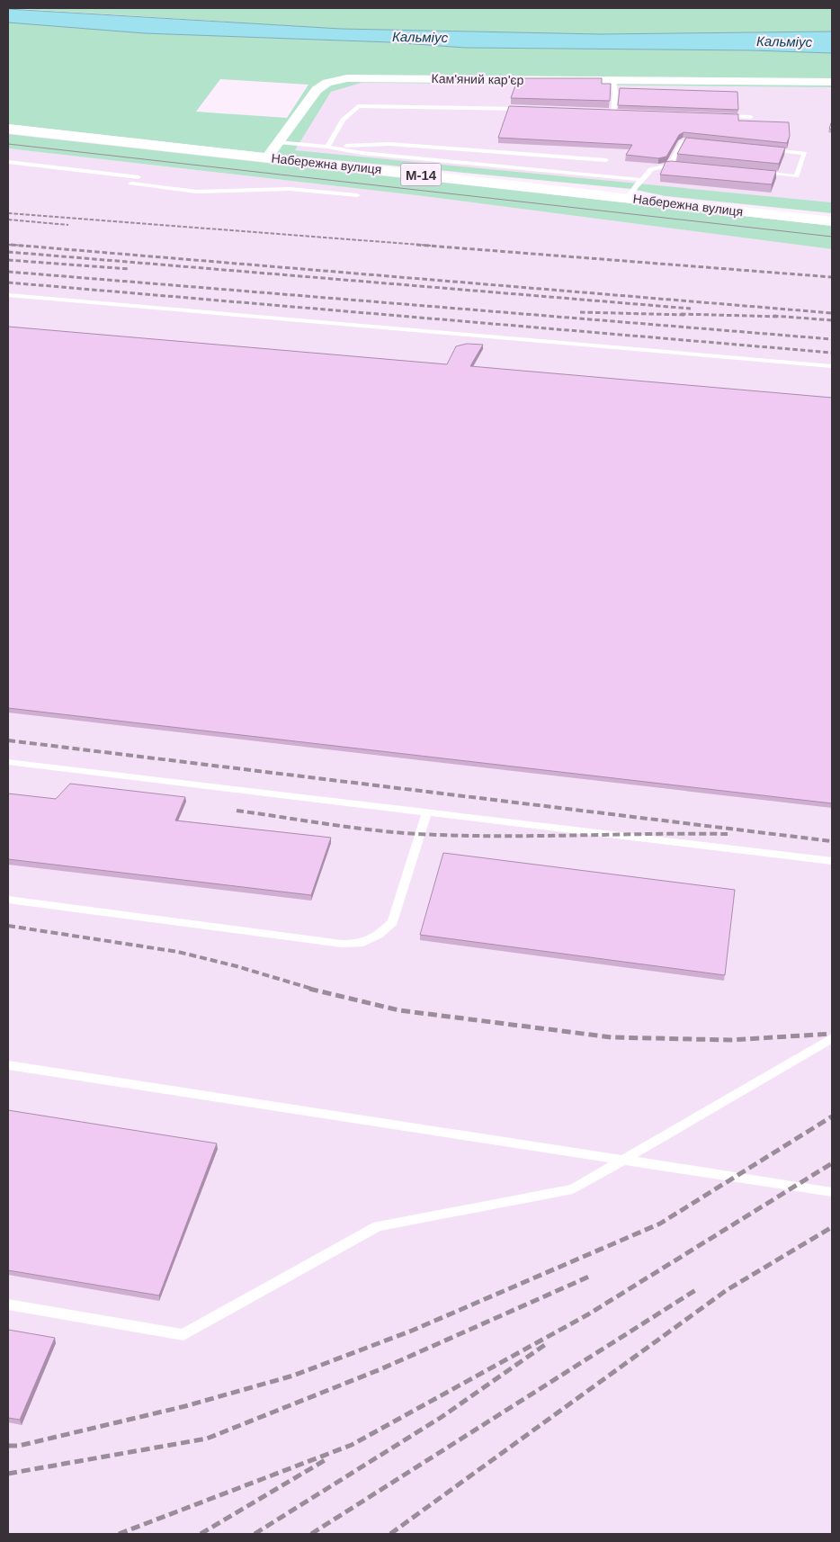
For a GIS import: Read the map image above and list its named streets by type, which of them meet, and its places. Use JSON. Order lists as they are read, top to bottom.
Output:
{
  "streets": {
    "highway": ["Набережна вулиця", "М-14"],
    "street": ["Кам'яний кар'єр"]
  },
  "crossings": [
    ["Кам'яний кар'єр", "Набережна вулиця"]
  ],
  "water": ["Кальміус"]
}
